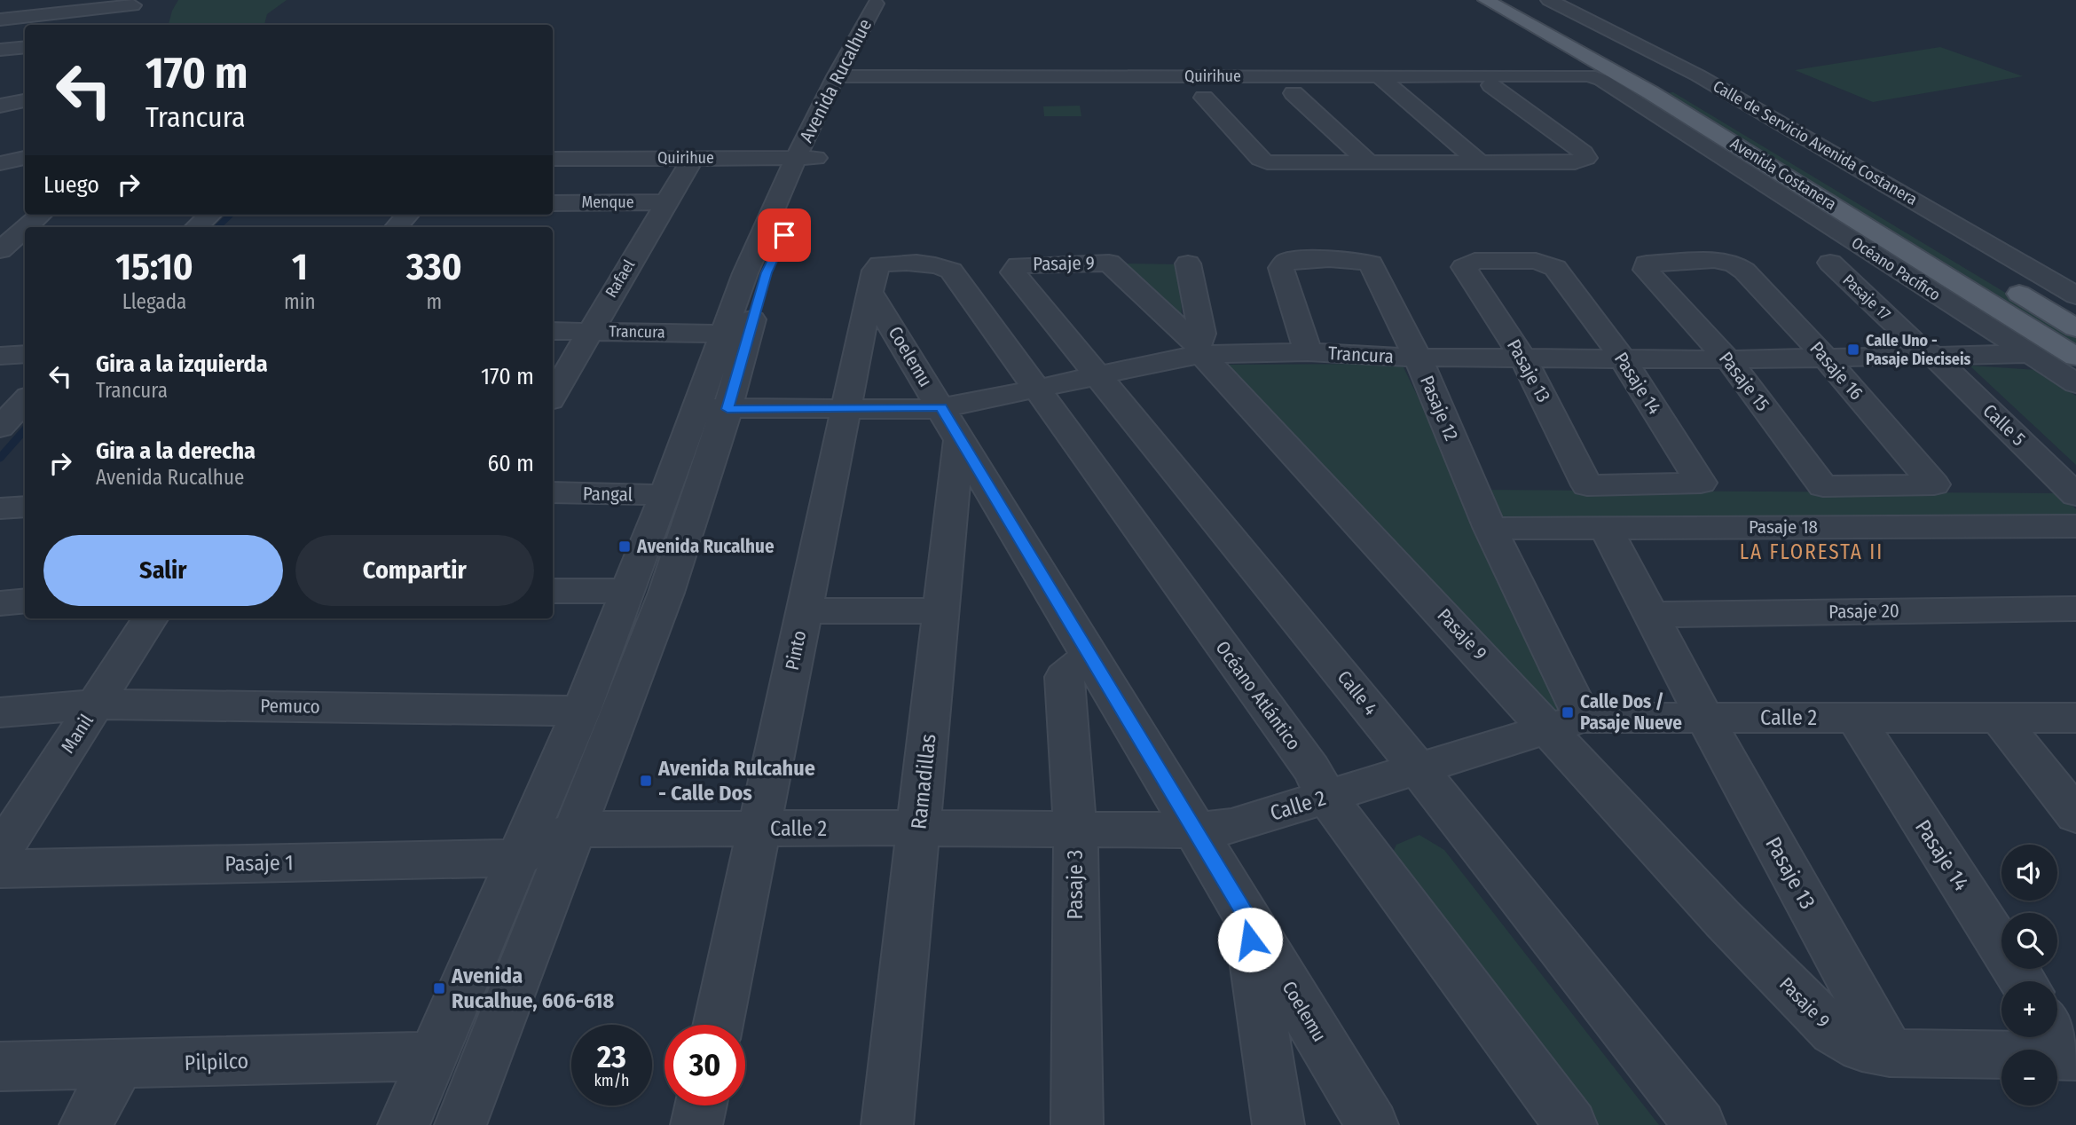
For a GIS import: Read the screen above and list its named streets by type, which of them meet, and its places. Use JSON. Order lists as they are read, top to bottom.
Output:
{
  "streets": {
    "main road": ["Avenida Costanera"],
    "street": [
      "Quirihue",
      "Avenida Rucalhue",
      "Calle de Servicio Avenida Costanera",
      "Menque",
      "Pasaje 9",
      "Océano Pacífico",
      "Rafael",
      "Pasaje 17",
      "Trancura",
      "Coelemu",
      "Pasaje 13",
      "Pasaje 16",
      "Pasaje 15",
      "Pasaje 14",
      "Pasaje 12",
      "Calle 5",
      "Pangal",
      "Pasaje 18",
      "Pasaje 20",
      "Pinto",
      "Calle 4",
      "Océano Atlántico",
      "Pemuco",
      "Calle 2",
      "Manil",
      "Ramadillas",
      "Pasaje 1",
      "Pasaje 3",
      "Pilpilco"
    ]
  },
  "crossings": [
    ["Quirihue", "Avenida Rucalhue"],
    ["Quirihue", "Océano Pacífico"],
    ["Quirihue", "Rafael"],
    ["Avenida Rucalhue", "Trancura"],
    ["Avenida Rucalhue", "Pangal"],
    ["Avenida Rucalhue", "Pemuco"],
    ["Avenida Rucalhue", "Calle 2"],
    ["Avenida Rucalhue", "Pasaje 1"],
    ["Avenida Rucalhue", "Pilpilco"],
    ["Menque", "Rafael"],
    ["Pasaje 9", "Trancura"],
    ["Pasaje 9", "Pasaje 13"],
    ["Pasaje 9", "Pasaje 12"],
    ["Pasaje 9", "Calle 4"],
    ["Pasaje 9", "Calle 2"],
    ["Océano Pacífico", "Trancura"],
    ["Rafael", "Trancura"],
    ["Pasaje 17", "Trancura"],
    ["Pasaje 17", "Calle 5"],
    ["Trancura", "Coelemu"],
    ["Trancura", "Pasaje 13"],
    ["Trancura", "Pasaje 16"],
    ["Trancura", "Pasaje 15"],
    ["Trancura", "Pasaje 14"],
    ["Trancura", "Pasaje 12"],
    ["Trancura", "Calle 5"],
    ["Trancura", "Pinto"],
    ["Trancura", "Calle 4"],
    ["Trancura", "Océano Atlántico"],
    ["Trancura", "Ramadillas"],
    ["Coelemu", "Pinto"],
    ["Coelemu", "Océano Atlántico"],
    ["Coelemu", "Calle 2"],
    ["Coelemu", "Ramadillas"],
    ["Coelemu", "Pasaje 3"],
    ["Pasaje 13", "Pasaje 14"],
    ["Pasaje 13", "Pasaje 18"],
    ["Pasaje 13", "Pasaje 20"],
    ["Pasaje 13", "Calle 2"],
    ["Pasaje 16", "Pasaje 15"],
    ["Pasaje 14", "Calle 2"],
    ["Pasaje 12", "Pasaje 18"],
    ["Pasaje 12", "Calle 2"],
    ["Pinto", "Océano Atlántico"],
    ["Pinto", "Calle 2"],
    ["Calle 4", "Calle 2"],
    ["Océano Atlántico", "Calle 2"],
    ["Pemuco", "Manil"],
    ["Calle 2", "Ramadillas"],
    ["Calle 2", "Pasaje 1"],
    ["Calle 2", "Pasaje 3"]
  ],
  "districts": ["LA FLORESTA II"],
  "places": {
    "transit": [
      "Calle Uno - Pasaje Dieciseis",
      "Avenida Rucalhue",
      "Calle Dos / Pasaje Nueve",
      "Avenida Rulcahue - Calle Dos",
      "Avenida Rucalhue, 606-618"
    ]
  },
  "page": {
    "turn": ["170 m", "Trancura"],
    "then": "Luego",
    "eta": [
      "15:10",
      "Llegada",
      "1",
      "min",
      "330",
      "m"
    ],
    "list": [
      {
        "name": "Gira a la izquierda",
        "note": "Trancura",
        "value": "170 m"
      },
      {
        "name": "Gira a la derecha",
        "note": "Avenida Rucalhue",
        "value": "60 m"
      }
    ],
    "buttons": ["Salir", "Compartir"],
    "map_buttons": ["+", "−"],
    "speed": "23 km/h",
    "limit": "30"
  }
}
